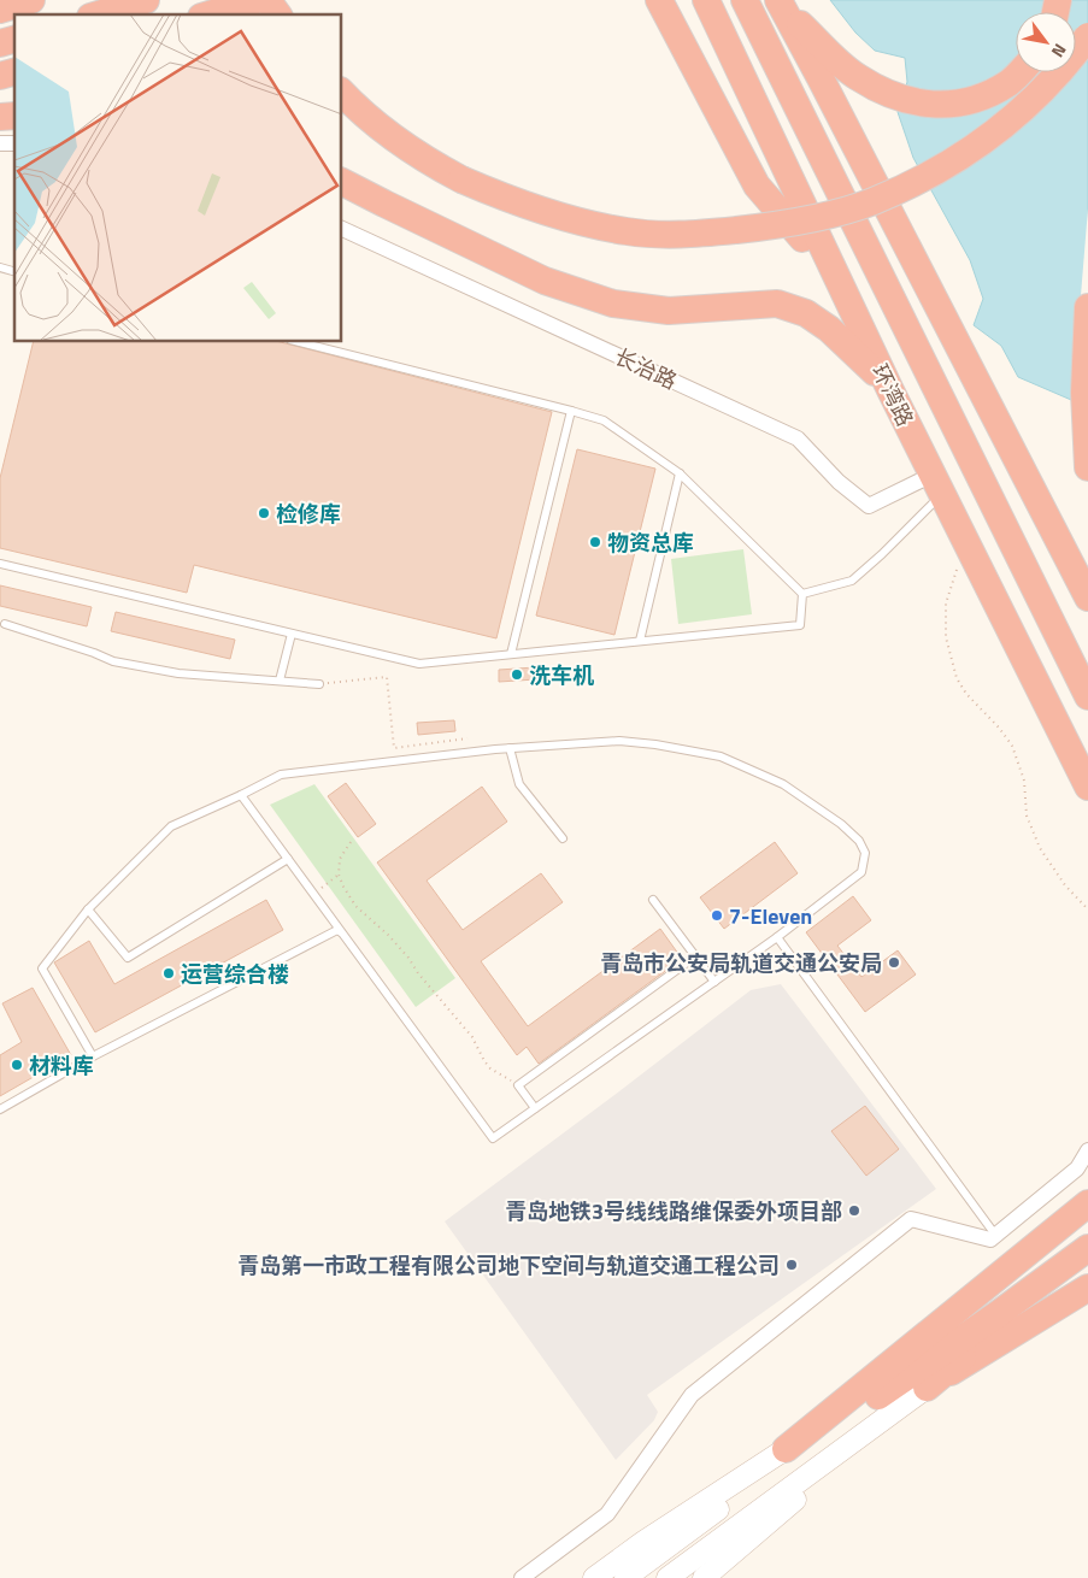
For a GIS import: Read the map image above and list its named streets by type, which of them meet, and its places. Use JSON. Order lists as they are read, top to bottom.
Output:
{
  "streets": {
    "highway": ["环湾路"],
    "street": ["长治路"]
  },
  "crossings": [
    ["长治路", "环湾路"]
  ],
  "places": [
    "检修库",
    "物资总库",
    "洗车机",
    "7-Eleven",
    "青岛市公安局轨道交通公安局",
    "运营综合楼",
    "材料库",
    "青岛地铁3号线线路维保委外项目部",
    "青岛第一市政工程有限公司地下空间与轨道交通工程公司"
  ],
  "north": "bottom right"
}
